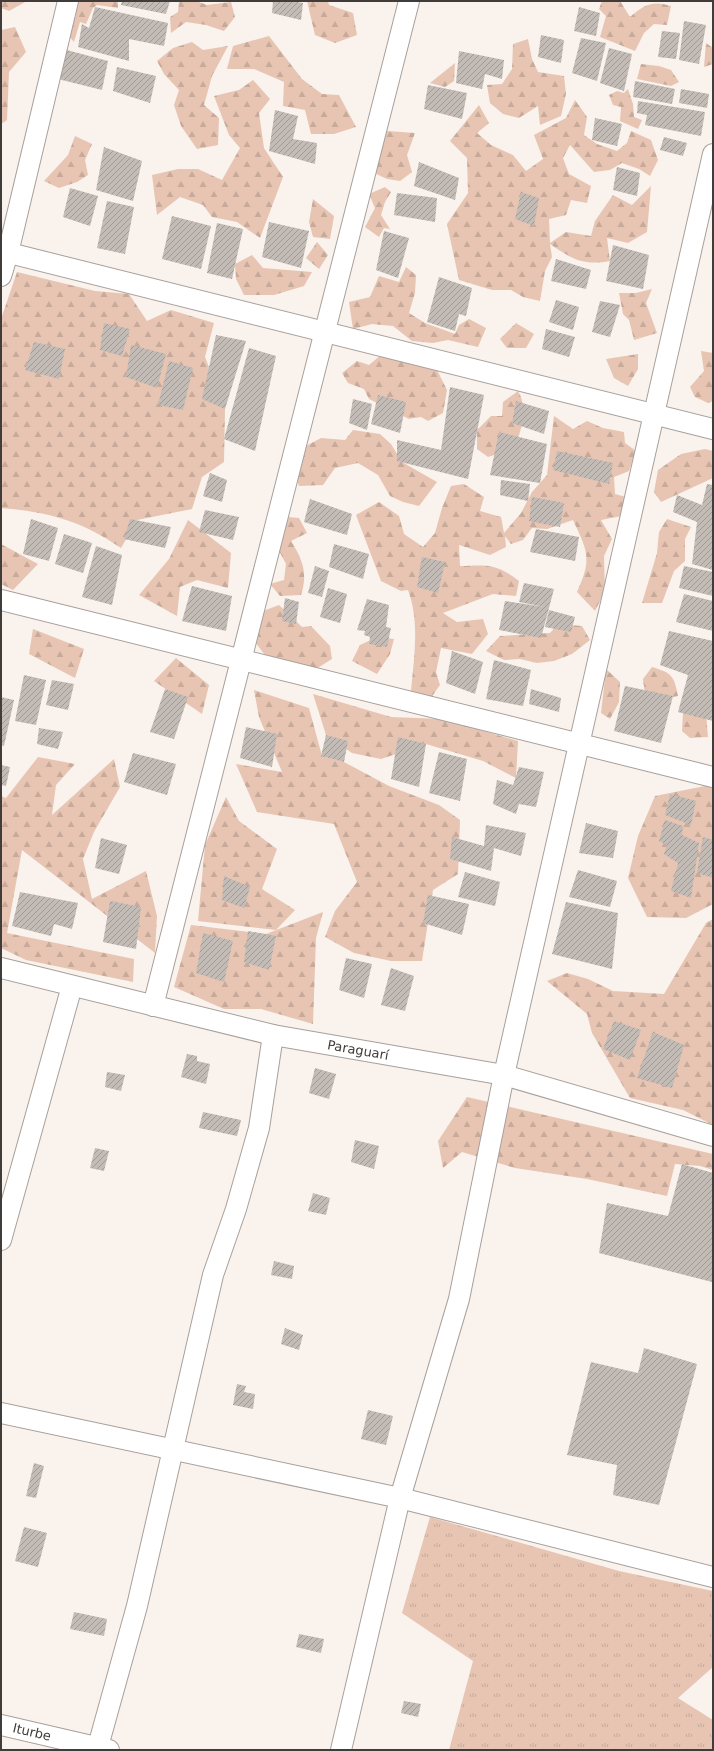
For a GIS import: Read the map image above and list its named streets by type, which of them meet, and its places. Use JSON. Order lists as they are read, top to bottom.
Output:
{
  "streets": {
    "street": ["Paraguarí", "Iturbe"]
  }
}
